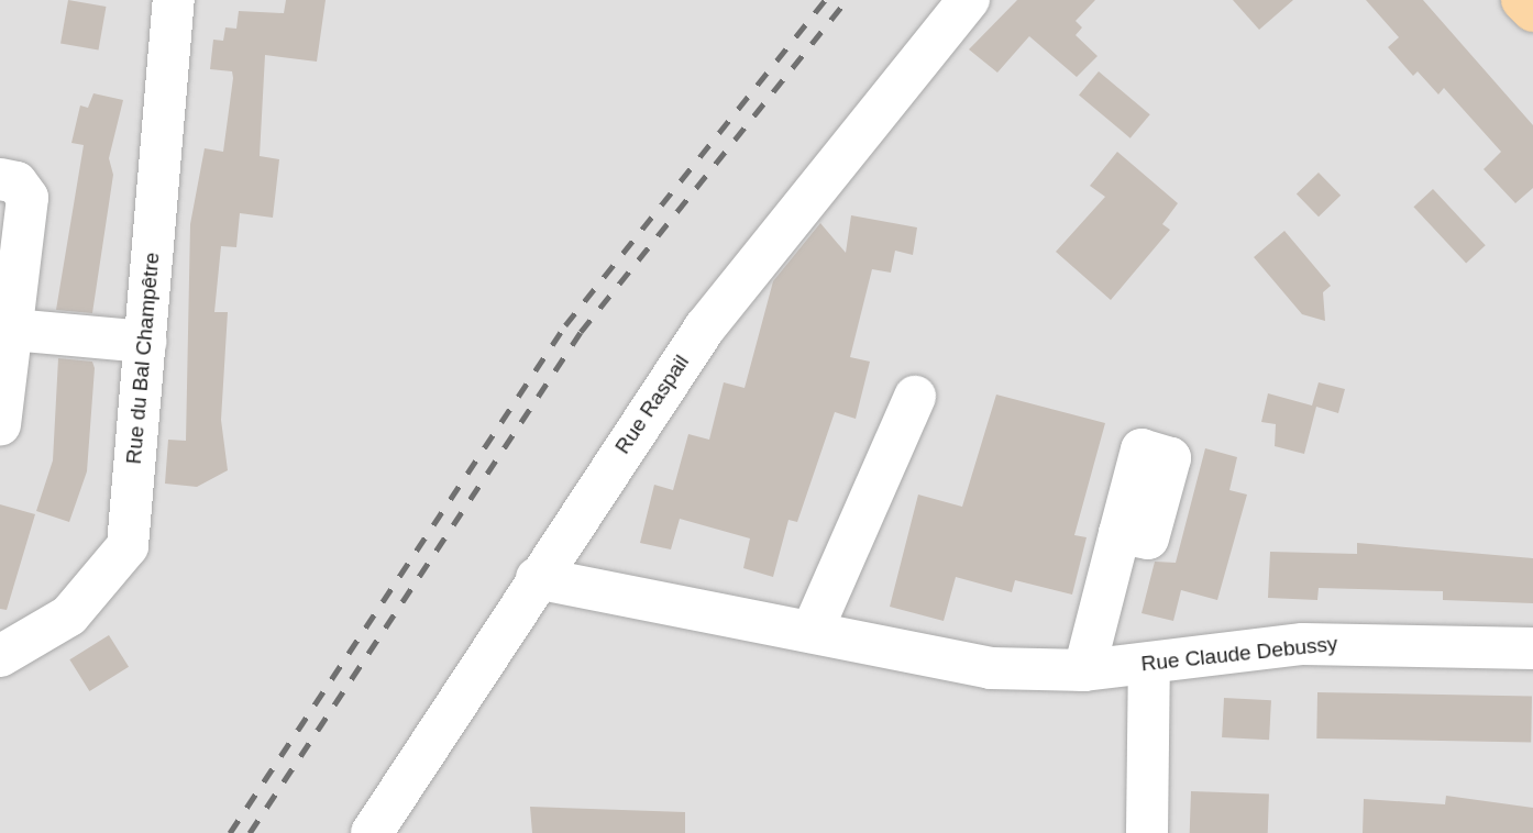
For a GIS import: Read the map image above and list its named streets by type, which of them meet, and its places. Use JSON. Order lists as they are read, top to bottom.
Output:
{
  "streets": {
    "street": ["Rue du Bal Champêtre", "Rue Raspail", "Rue Claude Debussy"]
  },
  "crossings": [
    ["Rue Raspail", "Rue Claude Debussy"]
  ]
}
